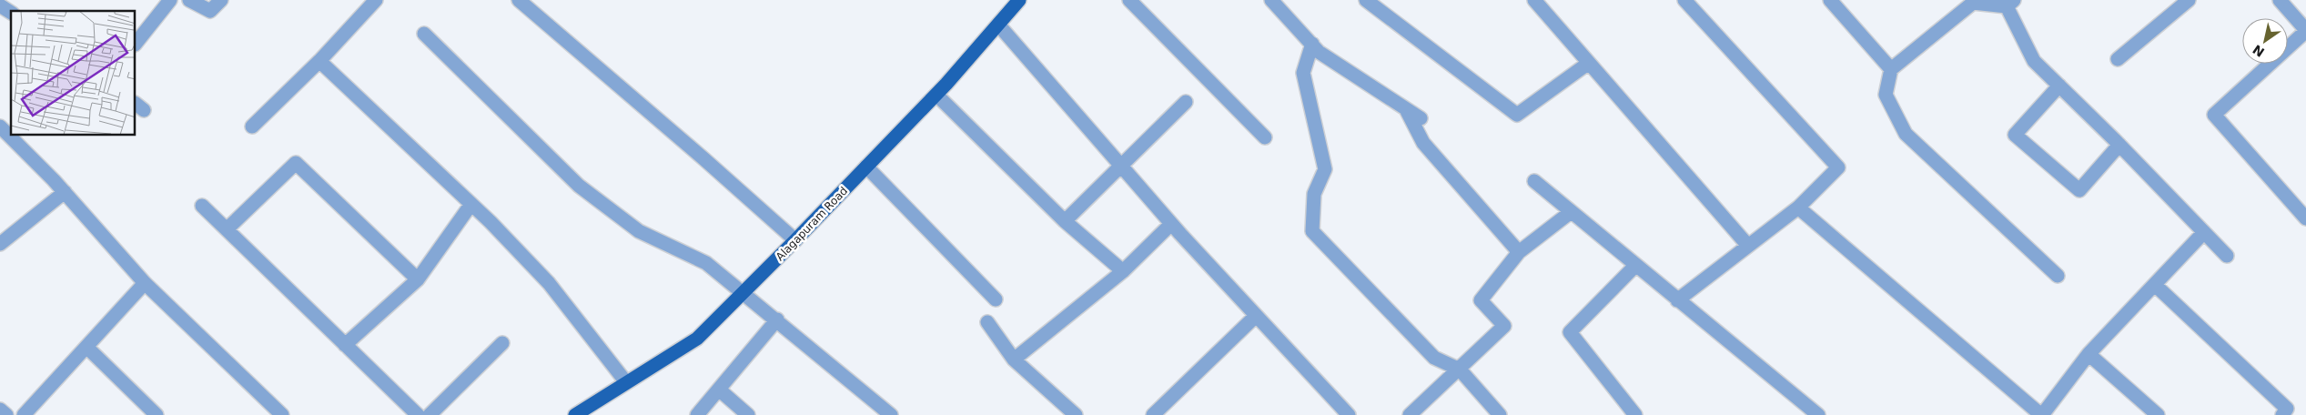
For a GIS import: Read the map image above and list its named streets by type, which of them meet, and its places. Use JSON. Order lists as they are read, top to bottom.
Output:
{
  "streets": {
    "main road": ["Alagapuram Road"]
  },
  "north": "bottom left"
}
